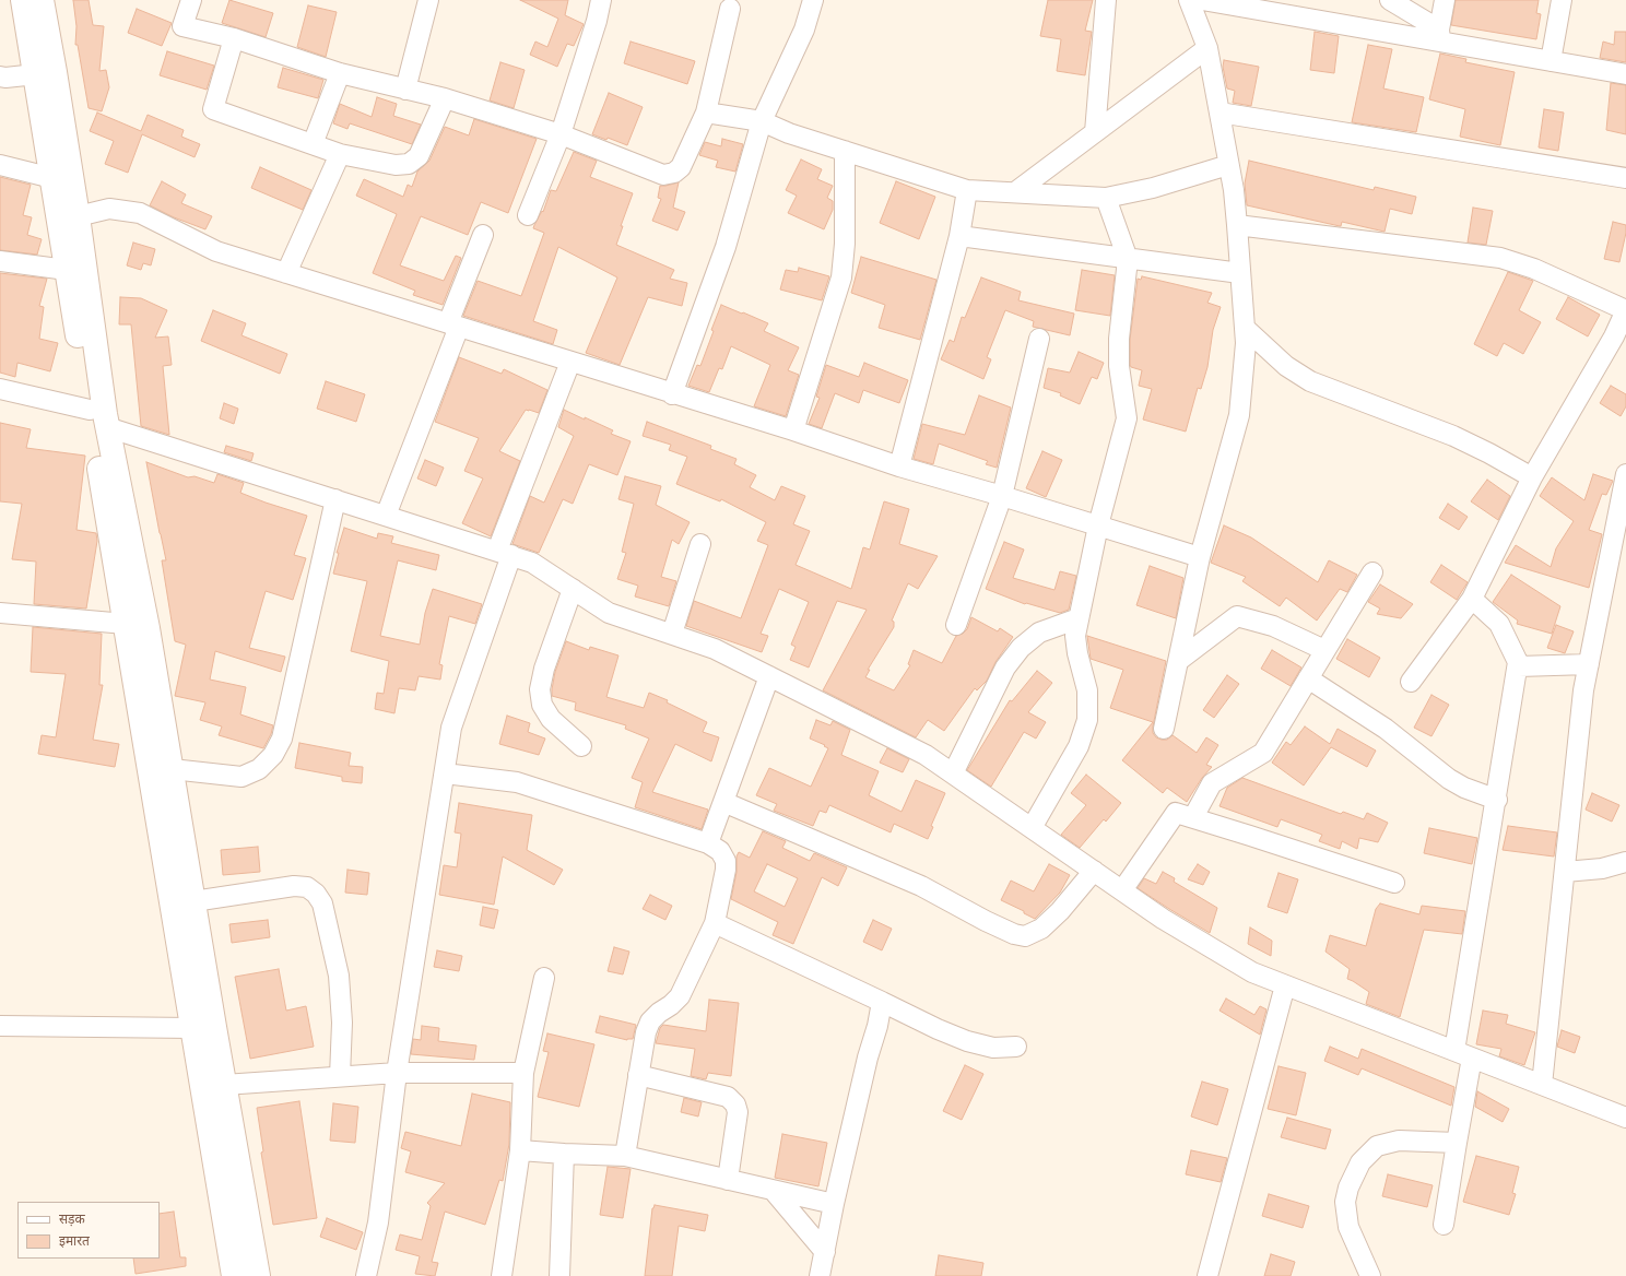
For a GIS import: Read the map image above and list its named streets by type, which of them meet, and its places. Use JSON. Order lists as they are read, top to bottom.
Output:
{
  "legend": ["सड़क", "इमारत"]
}
